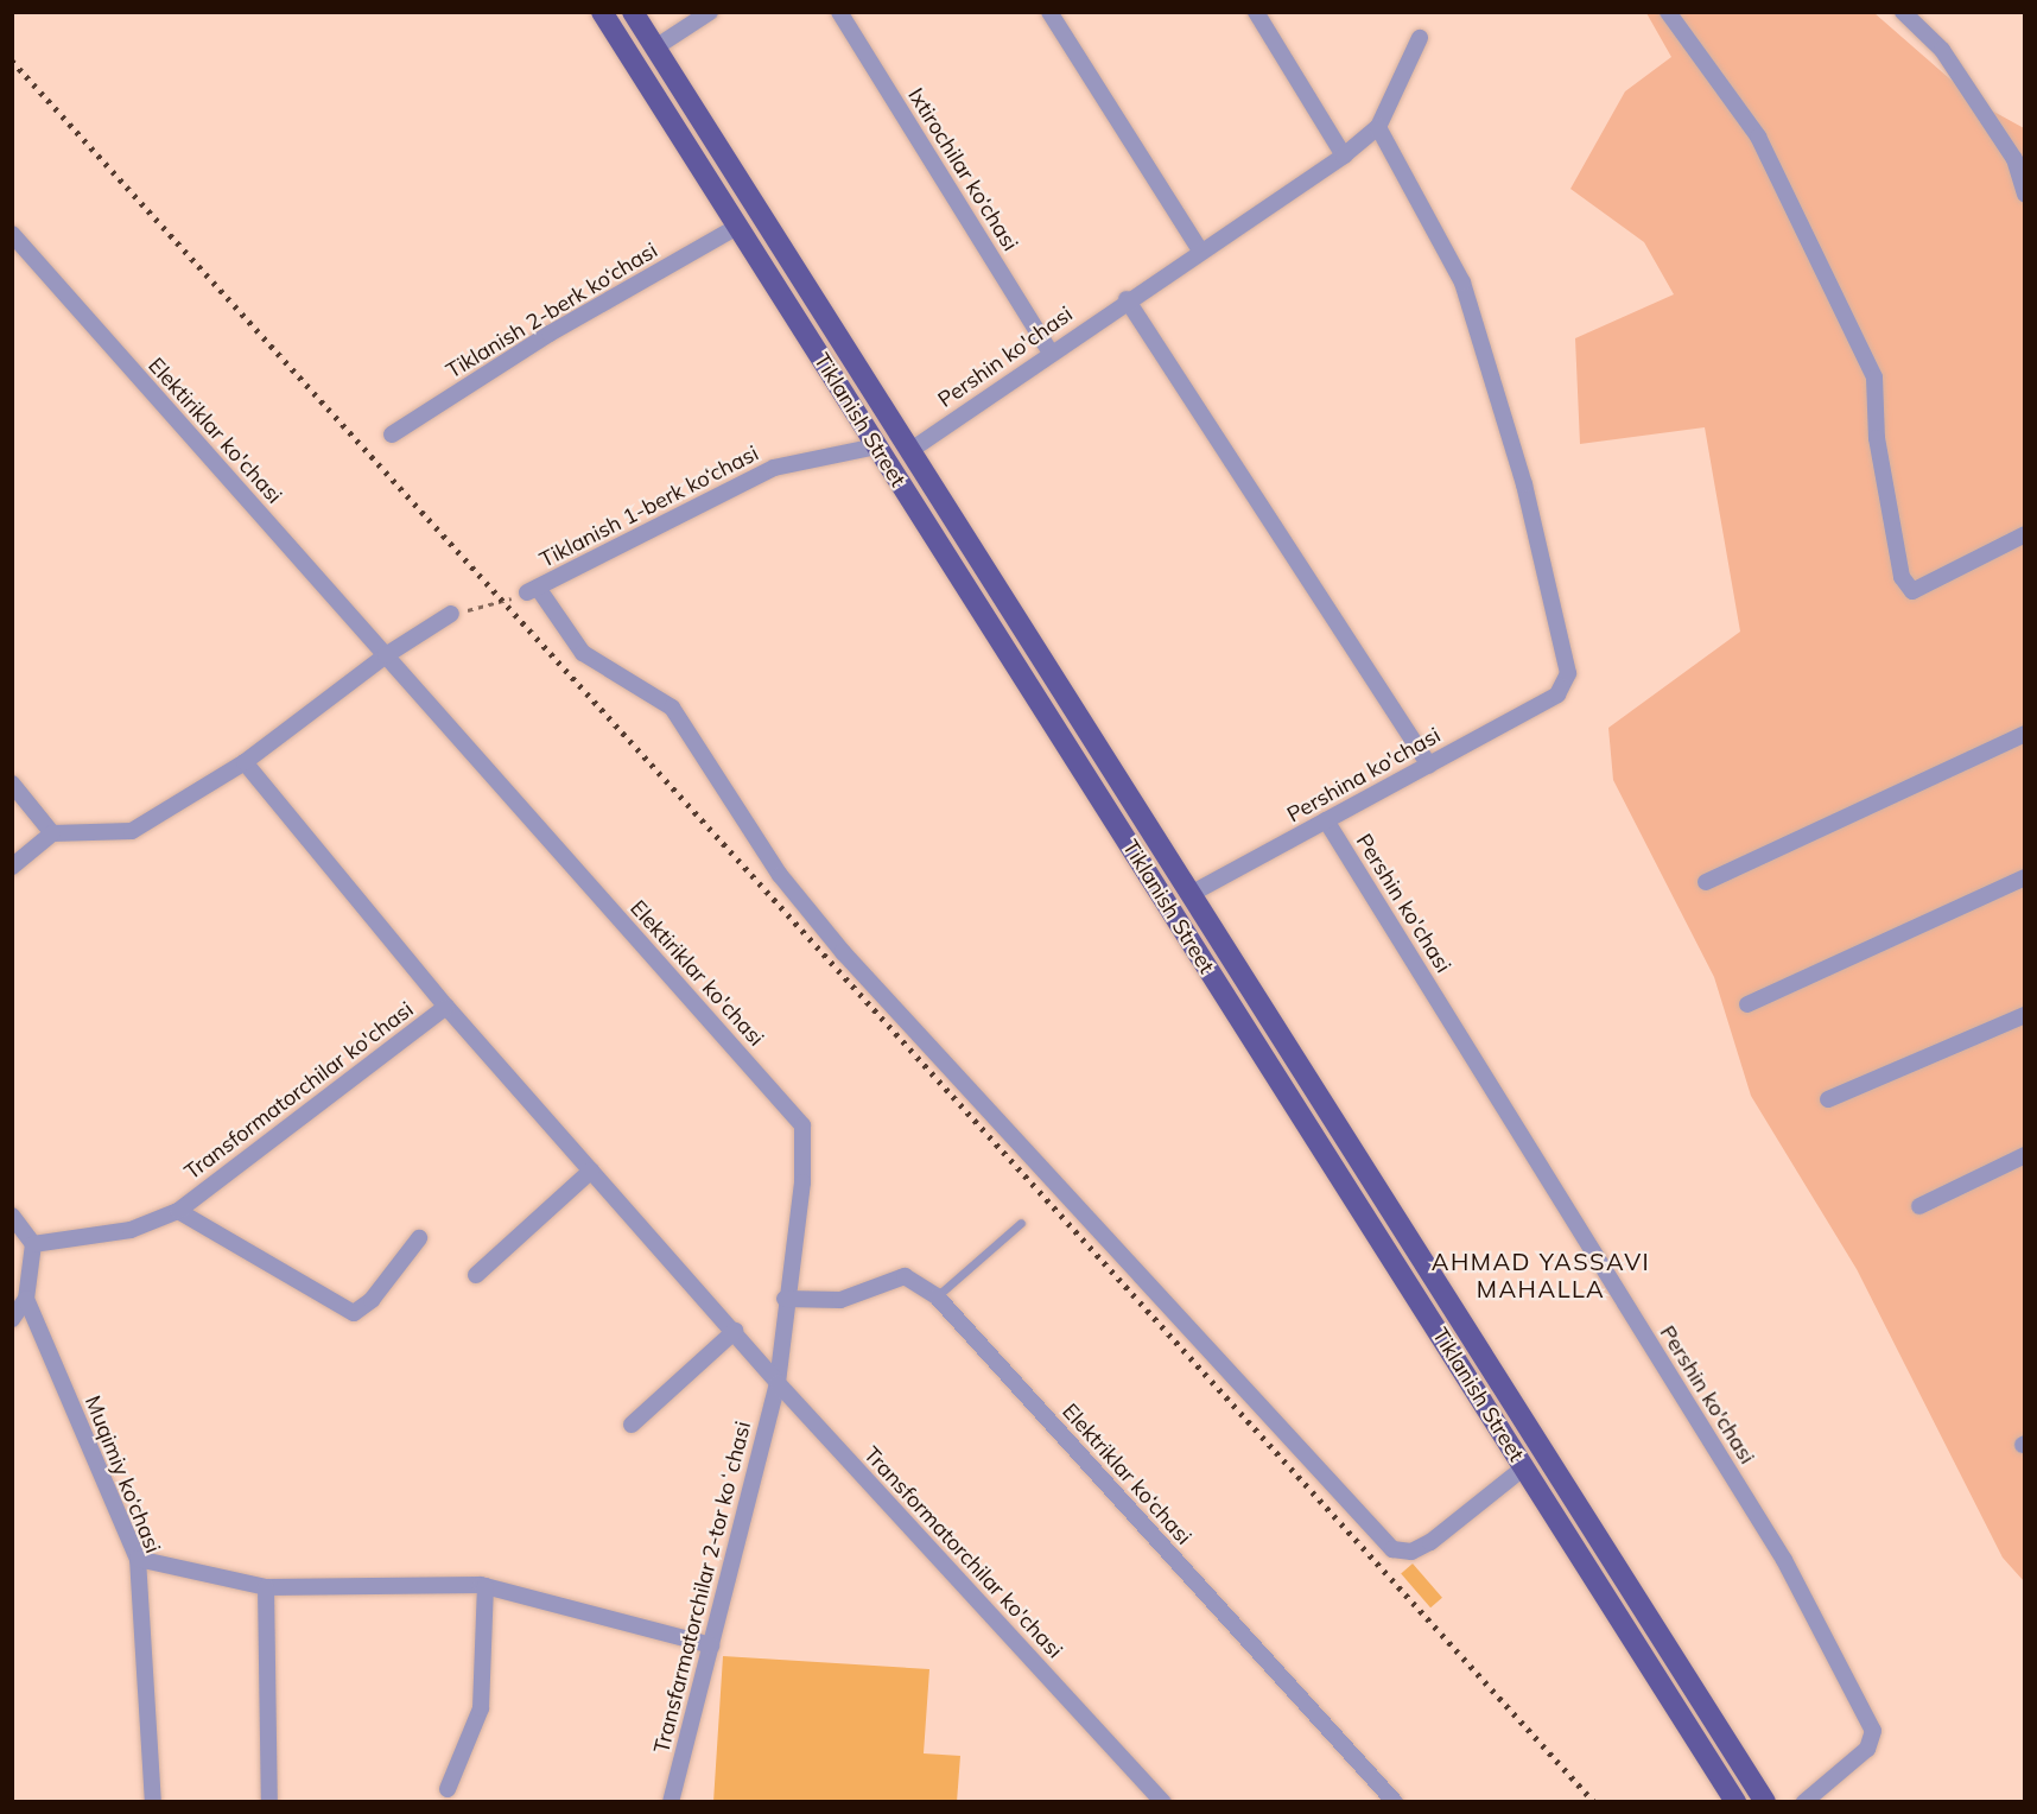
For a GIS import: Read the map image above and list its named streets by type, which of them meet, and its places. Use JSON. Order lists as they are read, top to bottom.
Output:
{
  "streets": {
    "main road": ["Tiklanish Street"],
    "street": [
      "Ixtirochilar ko‘chasi",
      "Tiklanish 2-berk ko‘chasi",
      "Pershin ko'chasi",
      "Elektiriklar ko'chasi",
      "Tiklanish 1-berk ko‘chasi",
      "Pershina ko'chasi",
      "Transformatorchilar ko'chasi",
      "Muqimiy ko‘chasi",
      "Elektriklar ko‘chasi",
      "Transfarmatorchilar 2-tor koʻchasi"
    ]
  },
  "crossings": [
    ["Ixtirochilar ko‘chasi", "Pershin ko'chasi"],
    ["Tiklanish 2-berk ko‘chasi", "Tiklanish Street"],
    ["Pershin ko'chasi", "Tiklanish Street"],
    ["Pershin ko'chasi", "Pershina ko'chasi"],
    ["Tiklanish Street", "Tiklanish 1-berk ko‘chasi"],
    ["Tiklanish Street", "Pershina ko'chasi"],
    ["Elektiriklar ko'chasi", "Transformatorchilar ko'chasi"],
    ["Elektiriklar ko'chasi", "Elektriklar ko‘chasi"],
    ["Elektiriklar ko'chasi", "Transfarmatorchilar 2-tor koʻchasi"],
    ["Transformatorchilar ko'chasi", "Transfarmatorchilar 2-tor koʻchasi"]
  ],
  "districts": ["AHMAD YASSAVI MAHALLA"]
}
